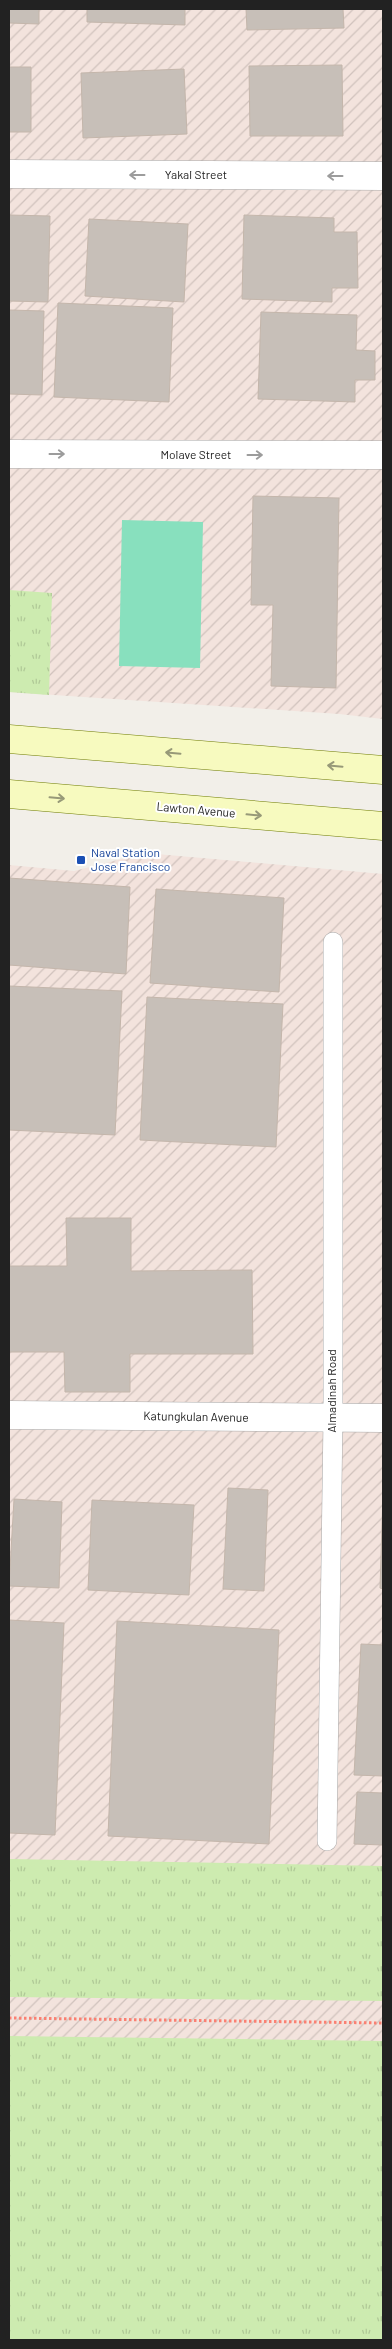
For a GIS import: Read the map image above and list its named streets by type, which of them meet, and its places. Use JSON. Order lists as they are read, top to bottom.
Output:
{
  "streets": {
    "main road": ["Lawton Avenue"],
    "street": ["Yakal Street", "Molave Street", "Katungkulan Avenue"],
    "lane": ["Almadinah Road"]
  },
  "crossings": [
    ["Almadinah Road", "Katungkulan Avenue"]
  ],
  "one_way": ["Yakal Street", "Molave Street"],
  "places": {
    "transit": ["Naval Station Jose Francisco"]
  }
}
